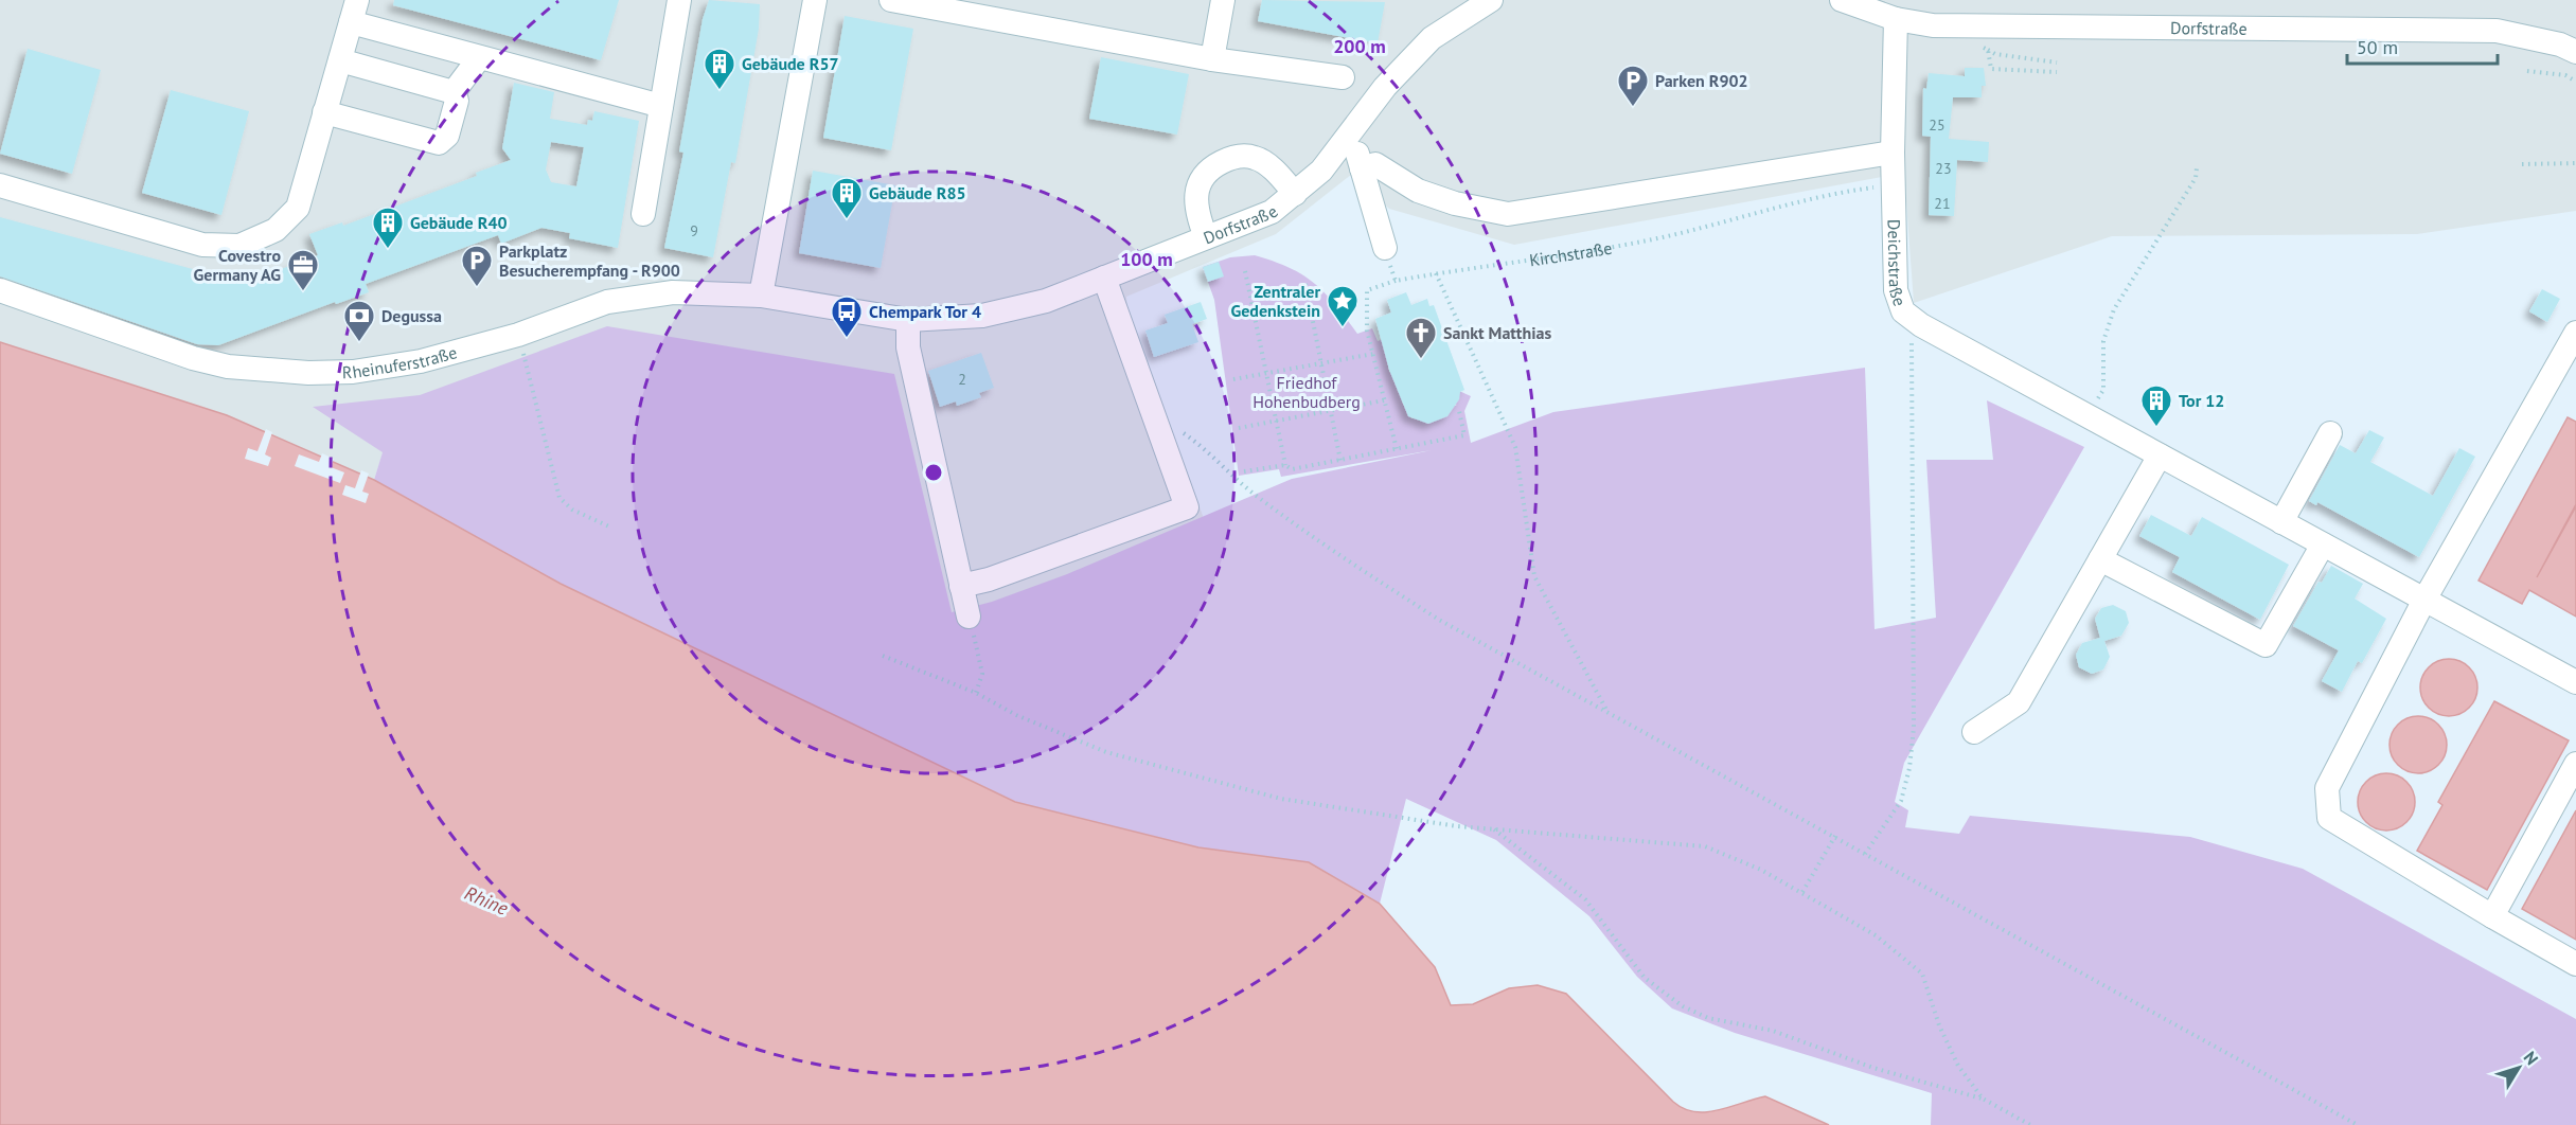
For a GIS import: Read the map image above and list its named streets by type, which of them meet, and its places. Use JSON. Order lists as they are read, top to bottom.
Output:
{
  "streets": {
    "street": ["Dorfstraße", "Deichstraße", "Rheinuferstraße"],
    "path": ["Kirchstraße"]
  },
  "crossings": [
    ["Dorfstraße", "Deichstraße"],
    ["Dorfstraße", "Rheinuferstraße"],
    ["Kirchstraße", "Deichstraße"]
  ],
  "water": ["Rhine"],
  "parks": ["Friedhof Hohenbudberg"],
  "places": {
    "building": [
      "Gebäude R57",
      "Gebäude R85",
      "Gebäude R40",
      "Tor 12"
    ],
    "parking": ["Parken R902", "Parkplatz Besucherempfang - R900"],
    "office": ["Covestro Germany AG"],
    "place": ["Zentraler Gedenkstein"],
    "bus stop": ["Chempark Tor 4"],
    "bank": ["Degussa"],
    "church": ["Sankt Matthias"]
  },
  "house_numbers": [
    "25",
    "23",
    "21",
    "9",
    "2"
  ],
  "scale_bar": "50 m",
  "north": "top right",
  "rings": ["200 m", "100 m"]
}
